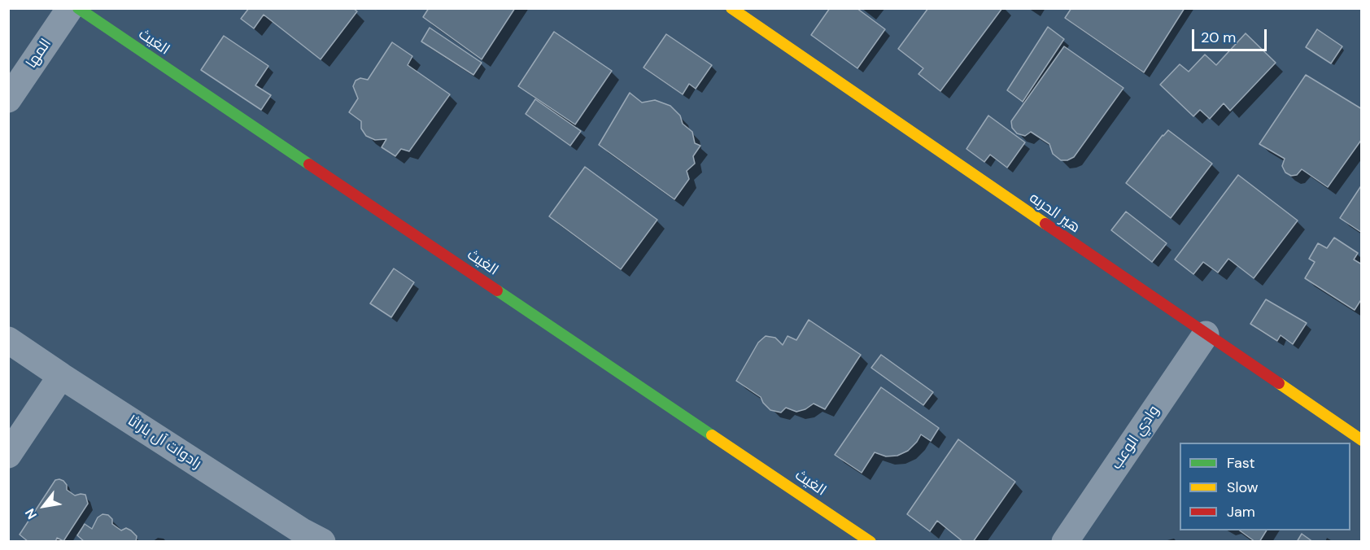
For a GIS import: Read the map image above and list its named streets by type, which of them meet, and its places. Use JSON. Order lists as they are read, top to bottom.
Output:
{
  "streets": {
    "street": [
      "الغيث",
      "المها",
      "هير الحربه",
      "وادي الوعب",
      "رادوات آل باراثا"
    ]
  },
  "crossings": [
    ["هير الحربه", "وادي الوعب"]
  ],
  "legend": ["Fast", "Slow", "Jam"],
  "scale_bar": "20 m",
  "north": "bottom left"
}
